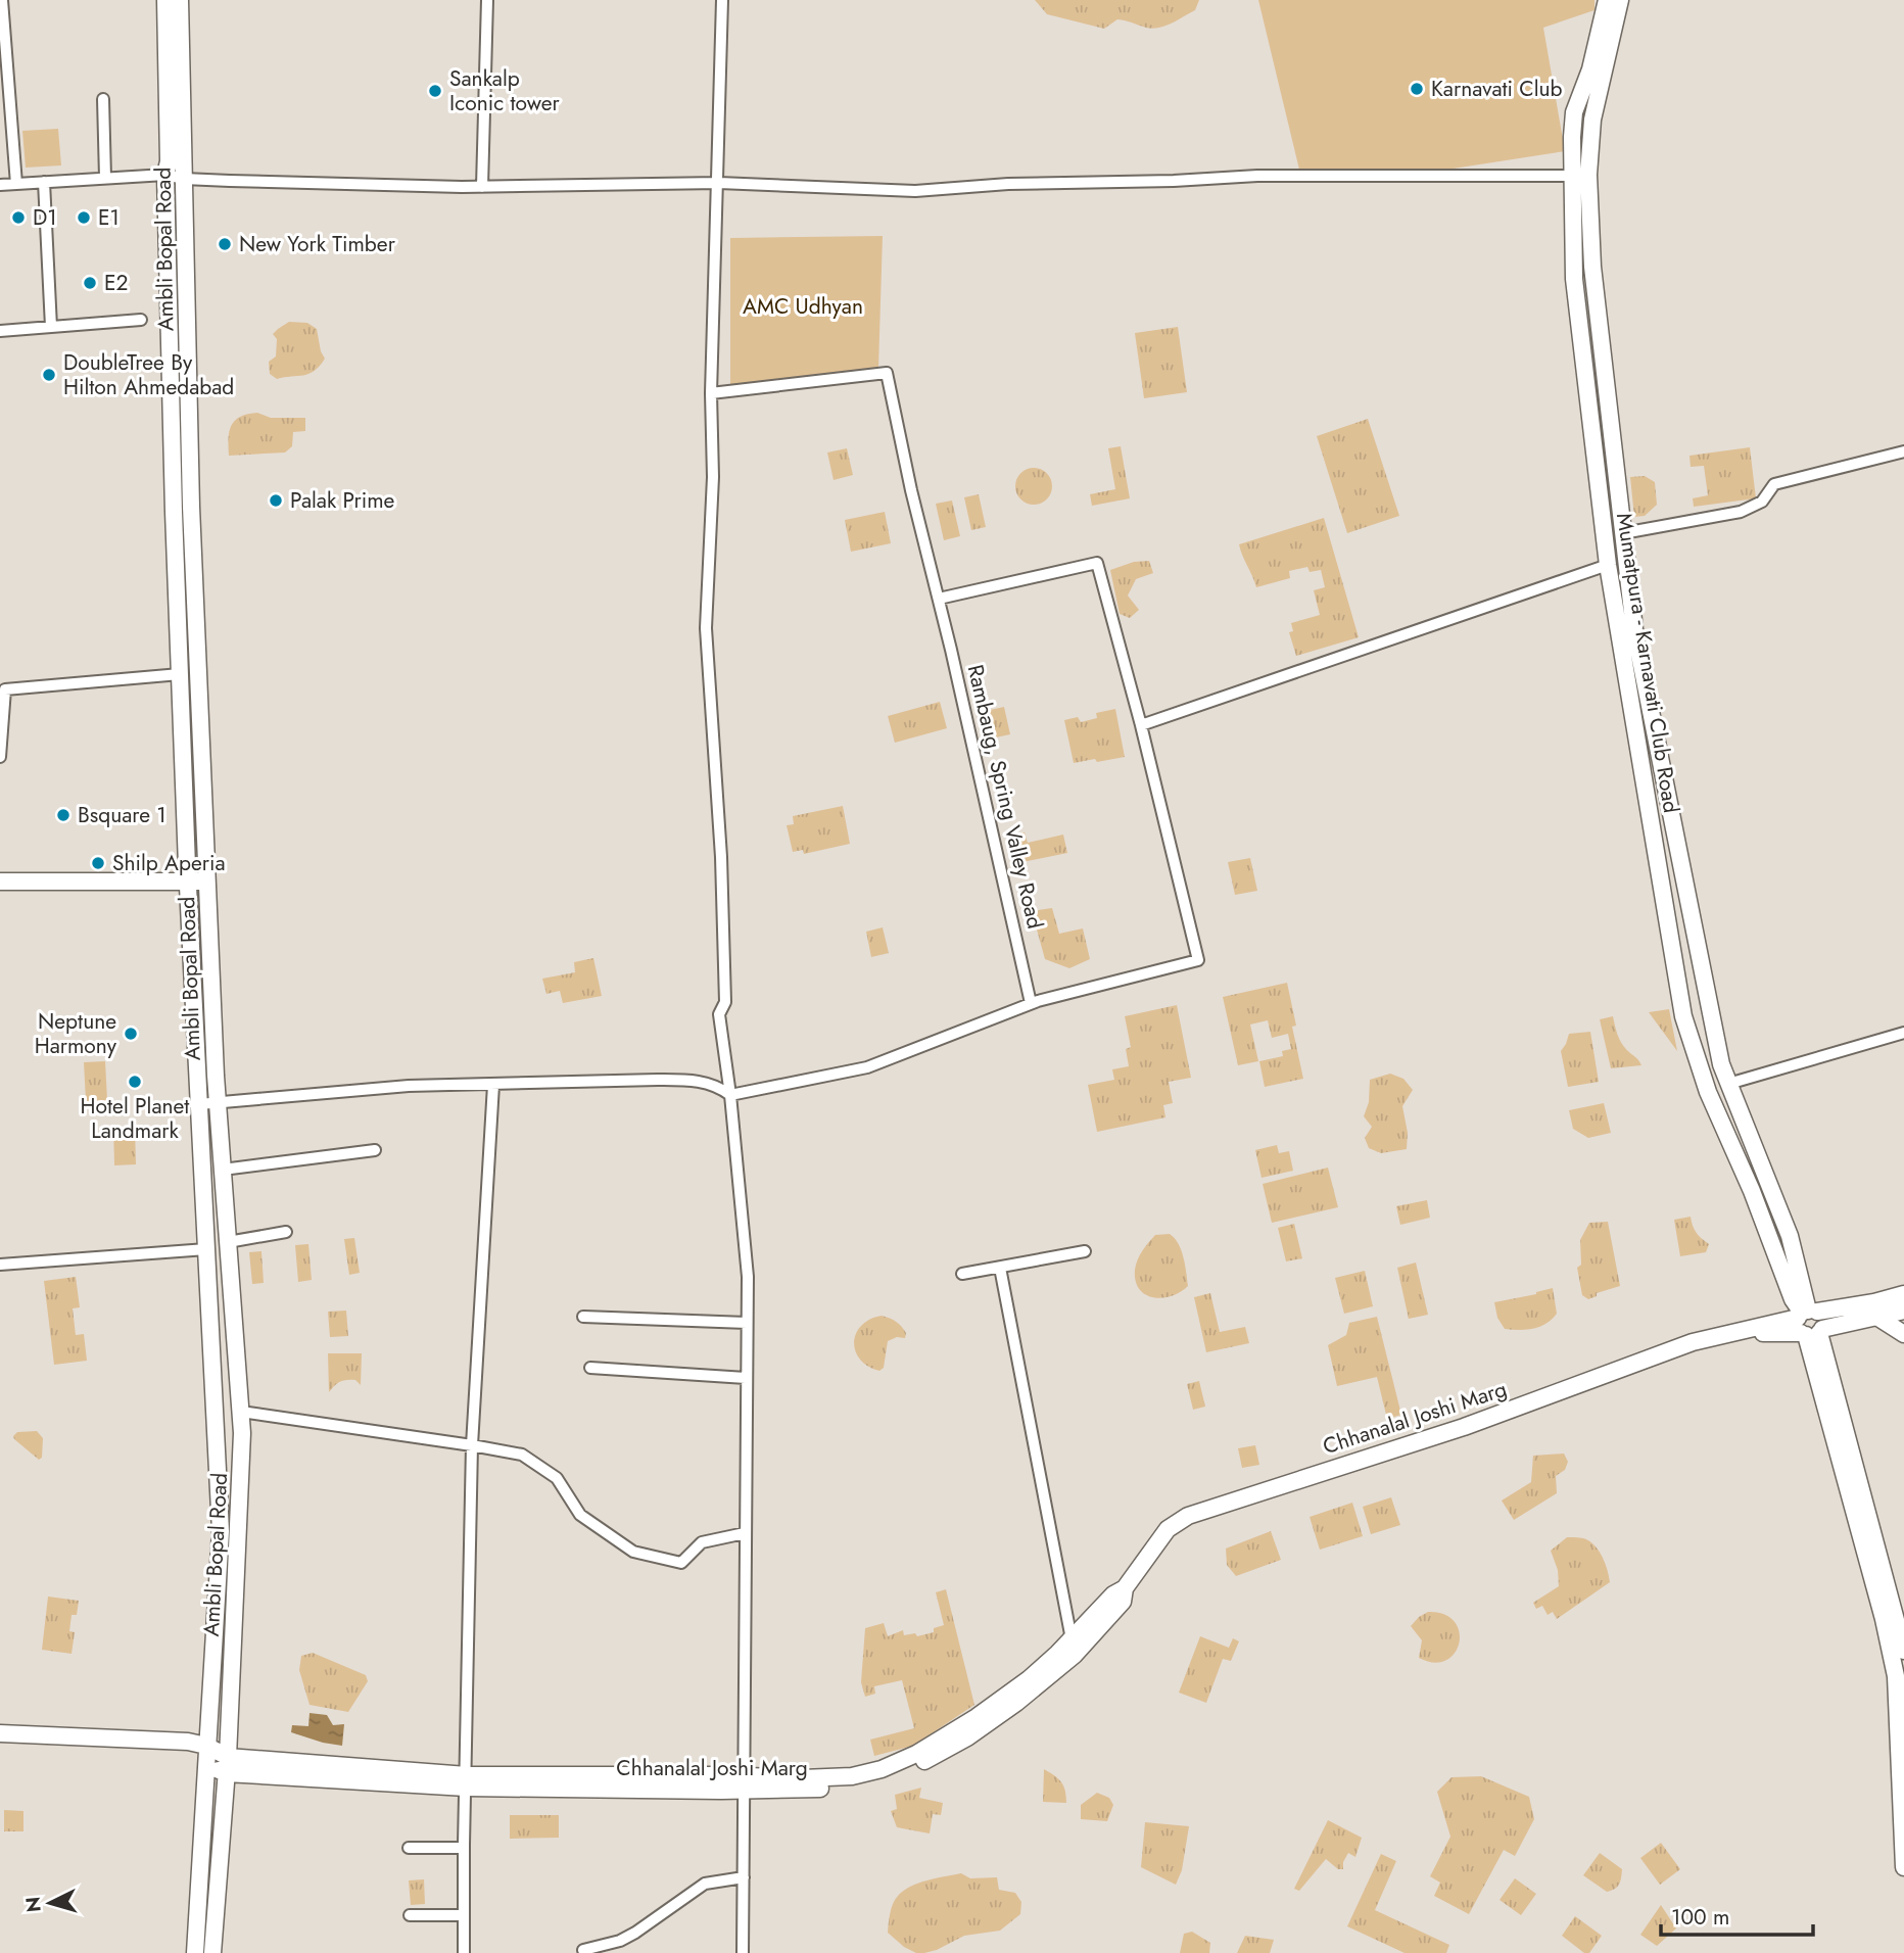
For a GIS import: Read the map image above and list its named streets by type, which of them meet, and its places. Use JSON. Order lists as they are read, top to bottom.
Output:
{
  "streets": {
    "street": [
      "Ambli Bopal Road",
      "Mumatpura - Karnavati Club Road",
      "Rambaug, Spring Valley Road",
      "Chhanalal Joshi Marg"
    ]
  },
  "crossings": [
    ["Ambli Bopal Road", "Chhanalal Joshi Marg"],
    ["Mumatpura - Karnavati Club Road", "Chhanalal Joshi Marg"]
  ],
  "parks": ["AMC Udhyan"],
  "places": [
    "Karnavati Club",
    "Sankalp Iconic tower",
    "D1",
    "E1",
    "New York Timber",
    "E2",
    "DoubleTree By Hilton Ahmedabad",
    "Palak Prime",
    "Bsquare 1",
    "Shilp Aperia",
    "Neptune Harmony",
    "Hotel Planet Landmark"
  ],
  "scale_bar": "100 m",
  "north": "left"
}
